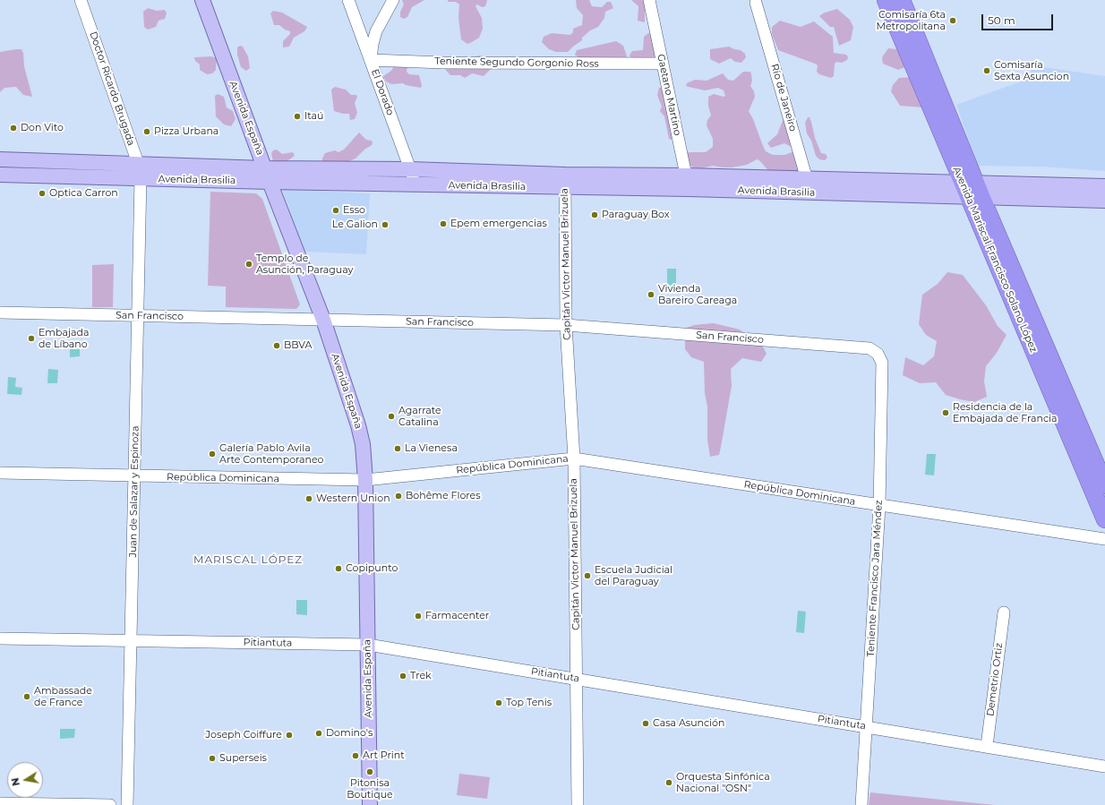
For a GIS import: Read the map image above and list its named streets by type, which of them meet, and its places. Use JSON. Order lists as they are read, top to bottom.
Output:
{
  "streets": {
    "highway": ["Avenida Mariscal Francisco Solano López"],
    "main road": ["Avenida España", "Avenida Brasilia"],
    "street": [
      "Teniente Segundo Gorgonio Ross",
      "Doctor Ricardo Brugada",
      "El Dorado",
      "Gaetano Martino",
      "Río de Janeiro",
      "Capitán Victor Manuel Brizuela",
      "San Francisco",
      "República Dominicana",
      "Juan de Salazar y Espinoza",
      "Teniente Francisco Jara Méndez",
      "Pitiantuta",
      "Demetrio Ortiz"
    ]
  },
  "crossings": [
    ["Teniente Segundo Gorgonio Ross", "El Dorado"],
    ["Teniente Segundo Gorgonio Ross", "Gaetano Martino"],
    ["Doctor Ricardo Brugada", "Avenida Brasilia"],
    ["Doctor Ricardo Brugada", "Juan de Salazar y Espinoza"],
    ["El Dorado", "Avenida Brasilia"],
    ["Gaetano Martino", "Avenida Brasilia"],
    ["Río de Janeiro", "Avenida Brasilia"],
    ["Avenida España", "Avenida Brasilia"],
    ["Avenida España", "San Francisco"],
    ["Avenida España", "República Dominicana"],
    ["Avenida España", "Pitiantuta"],
    ["Avenida Brasilia", "Avenida Mariscal Francisco Solano López"],
    ["Avenida Brasilia", "Capitán Victor Manuel Brizuela"],
    ["Avenida Brasilia", "Juan de Salazar y Espinoza"],
    ["Capitán Victor Manuel Brizuela", "San Francisco"],
    ["Capitán Victor Manuel Brizuela", "República Dominicana"],
    ["Capitán Victor Manuel Brizuela", "Pitiantuta"],
    ["San Francisco", "Juan de Salazar y Espinoza"],
    ["San Francisco", "Teniente Francisco Jara Méndez"],
    ["República Dominicana", "Juan de Salazar y Espinoza"],
    ["República Dominicana", "Teniente Francisco Jara Méndez"],
    ["Juan de Salazar y Espinoza", "Pitiantuta"],
    ["Teniente Francisco Jara Méndez", "Pitiantuta"],
    ["Pitiantuta", "Demetrio Ortiz"]
  ],
  "districts": ["MARISCAL LÓPEZ"],
  "places": [
    "Comisaría 6ta Metropolitana",
    "Comisaría Sexta Asuncion",
    "Itaú",
    "Don Vito",
    "Pizza Urbana",
    "Optica Carron",
    "Esso",
    "Paraguay Box",
    "Epem emergencias",
    "Le Galion",
    "Templo de Asunción, Paraguay",
    "Vivienda Bareiro Careaga",
    "Embajada de Líbano",
    "BBVA",
    "Residencia de la Embajada de Francia",
    "Agarrate Catalina",
    "La Vienesa",
    "Galería Pablo Avila Arte Contemporaneo",
    "Bohême Flores",
    "Western Union",
    "Copipunto",
    "Escuela Judicial del Paraguay",
    "Farmacenter",
    "Trek",
    "Ambassade de France",
    "Top Tenis",
    "Casa Asunción",
    "Domino's",
    "Joseph Coiffure",
    "Art Print",
    "Superseis",
    "Pitonisa Boutique",
    "Orquesta Sinfónica Nacional \"OSN\""
  ],
  "scale_bar": "50 m",
  "north": "left"
}
